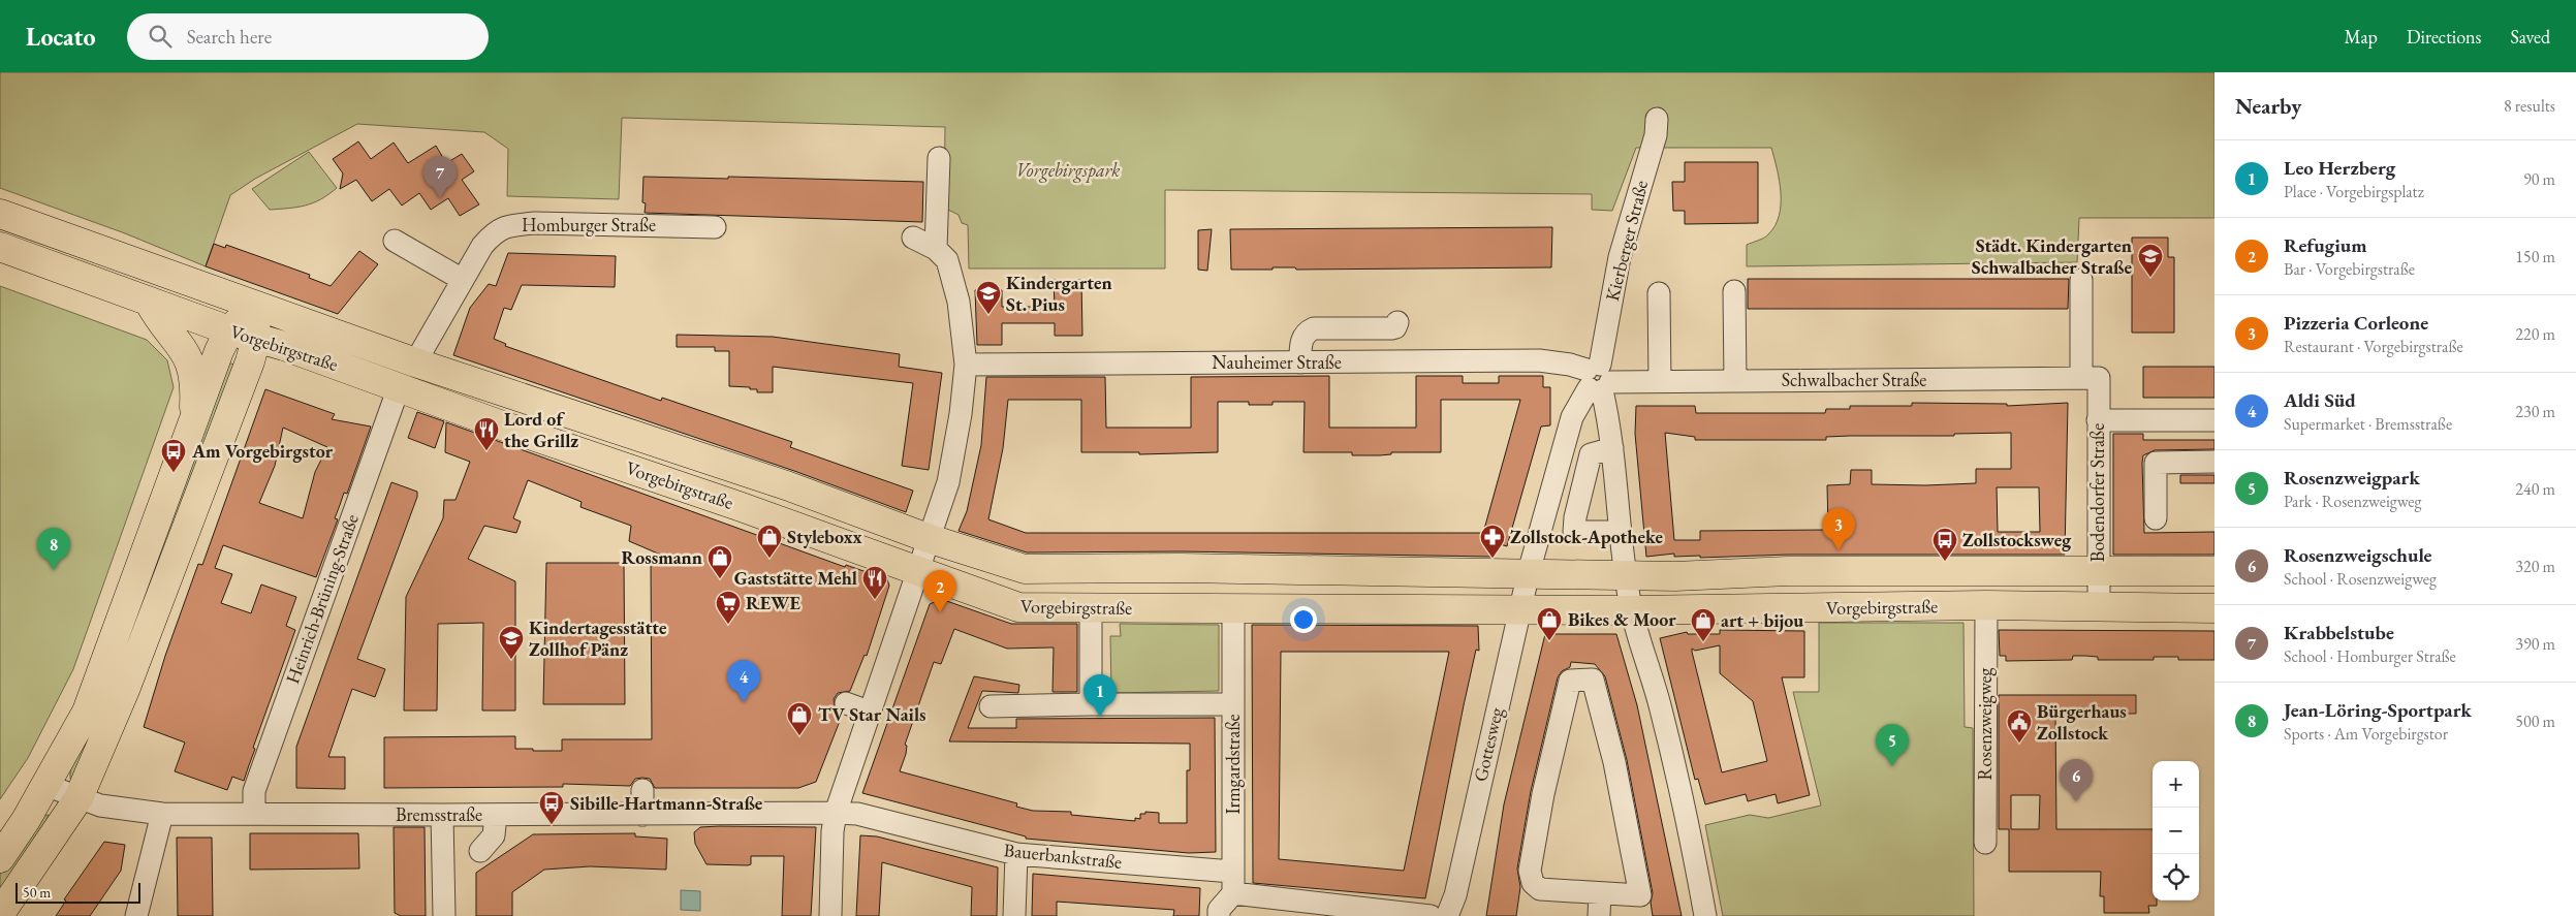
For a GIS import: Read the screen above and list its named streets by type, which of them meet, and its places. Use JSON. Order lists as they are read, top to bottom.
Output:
{
  "streets": {
    "main road": ["Vorgebirgstraße"],
    "street": [
      "Homburger Straße",
      "Kierberger Straße",
      "Nauheimer Straße",
      "Schwalbacher Straße",
      "Bodendorfer Straße",
      "Heinrich-Brüning-Straße",
      "Rosenzweigweg",
      "Gottesweg",
      "Irmgardstraße",
      "Bremsstraße",
      "Bauerbankstraße"
    ]
  },
  "crossings": [
    ["Homburger Straße", "Vorgebirgstraße"],
    ["Kierberger Straße", "Vorgebirgstraße"],
    ["Kierberger Straße", "Nauheimer Straße"],
    ["Kierberger Straße", "Schwalbacher Straße"],
    ["Kierberger Straße", "Gottesweg"],
    ["Vorgebirgstraße", "Bodendorfer Straße"],
    ["Vorgebirgstraße", "Heinrich-Brüning-Straße"],
    ["Vorgebirgstraße", "Rosenzweigweg"],
    ["Vorgebirgstraße", "Gottesweg"],
    ["Vorgebirgstraße", "Irmgardstraße"],
    ["Nauheimer Straße", "Schwalbacher Straße"],
    ["Schwalbacher Straße", "Bodendorfer Straße"],
    ["Heinrich-Brüning-Straße", "Bremsstraße"],
    ["Irmgardstraße", "Bauerbankstraße"],
    ["Bremsstraße", "Bauerbankstraße"]
  ],
  "parks": ["Vorgebirgspark"],
  "places": {
    "school or university": ["Städt. Kindergarten Schwalbacher Straße", "Kindergarten St. Pius", "Kindertagesstätte Zollhof Pänz"],
    "restaurant": ["Lord of the Grillz", "Gaststätte Mehl"],
    "bus stop": ["Am Vorgebirgstor", "Zollstocksweg", "Sibille-Hartmann-Straße"],
    "shop": [
      "Styleboxx",
      "Rossmann",
      "Bikes & Moor",
      "art + bijou",
      "TV Star Nails"
    ],
    "pharmacy": ["Zollstock-Apotheke"],
    "supermarket": ["REWE"],
    "public building": ["Bürgerhaus Zollstock"]
  },
  "scale_bar": "50 m",
  "page": {
    "header": "Locato",
    "search": "Search here",
    "nav": ["Map", "Directions", "Saved"],
    "heading": ["Nearby", "8 results"],
    "list": [
      {
        "mark": "1",
        "name": "Leo Herzberg",
        "note": "Place · Vorgebirgsplatz",
        "value": "90 m"
      },
      {
        "mark": "2",
        "name": "Refugium",
        "note": "Bar · Vorgebirgstraße",
        "value": "150 m"
      },
      {
        "mark": "3",
        "name": "Pizzeria Corleone",
        "note": "Restaurant · Vorgebirgstraße",
        "value": "220 m"
      },
      {
        "mark": "4",
        "name": "Aldi Süd",
        "note": "Supermarket · Bremsstraße",
        "value": "230 m"
      },
      {
        "mark": "5",
        "name": "Rosenzweigpark",
        "note": "Park · Rosenzweigweg",
        "value": "240 m"
      },
      {
        "mark": "6",
        "name": "Rosenzweigschule",
        "note": "School · Rosenzweigweg",
        "value": "320 m"
      },
      {
        "mark": "7",
        "name": "Krabbelstube",
        "note": "School · Homburger Straße",
        "value": "390 m"
      },
      {
        "mark": "8",
        "name": "Jean-Löring-Sportpark",
        "note": "Sports · Am Vorgebirgstor",
        "value": "500 m"
      }
    ],
    "pins": [
      "7",
      "3",
      "8",
      "2",
      "4",
      "1",
      "5",
      "6"
    ],
    "map_buttons": ["+", "−"],
    "scale": "50 m"
  }
}
